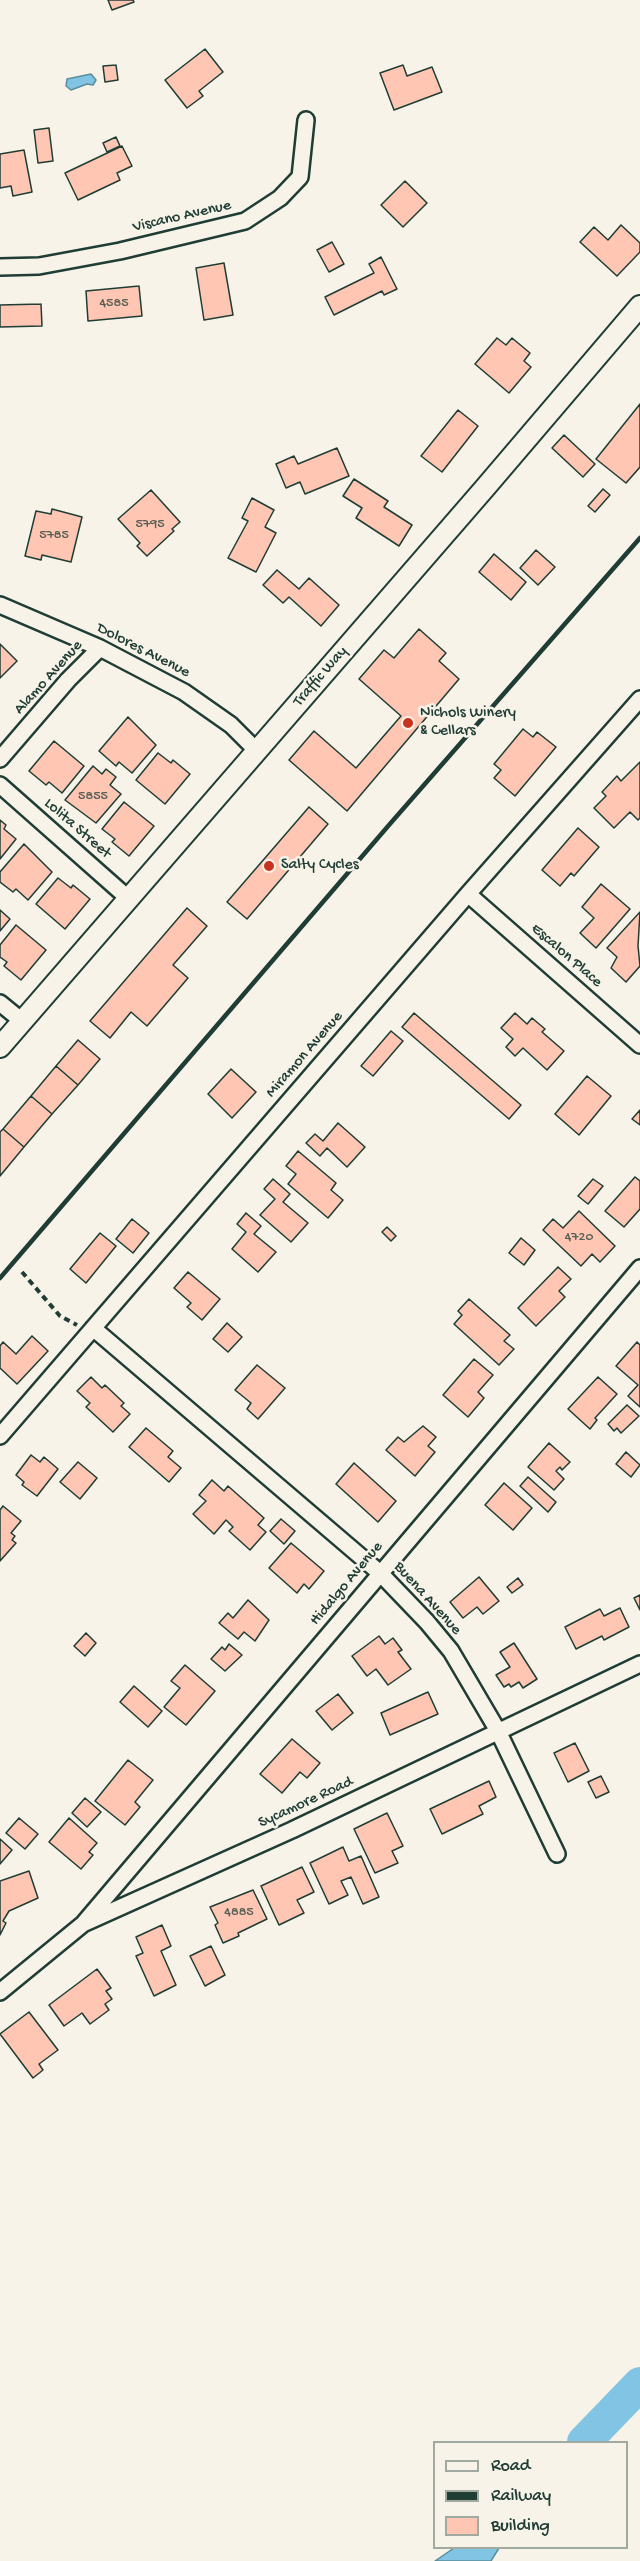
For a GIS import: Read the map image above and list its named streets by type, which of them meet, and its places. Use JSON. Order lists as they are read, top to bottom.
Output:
{
  "streets": {
    "street": [
      "Viscano Avenue",
      "Dolores Avenue",
      "Traffic Way",
      "Alamo Avenue",
      "Lolita Street",
      "Escalon Place",
      "Miramon Avenue",
      "Hidalgo Avenue",
      "Buena Avenue",
      "Sycamore Road"
    ]
  },
  "crossings": [
    ["Dolores Avenue", "Traffic Way"],
    ["Dolores Avenue", "Alamo Avenue"],
    ["Traffic Way", "Lolita Street"],
    ["Escalon Place", "Miramon Avenue"],
    ["Miramon Avenue", "Buena Avenue"],
    ["Hidalgo Avenue", "Buena Avenue"],
    ["Hidalgo Avenue", "Sycamore Road"],
    ["Buena Avenue", "Sycamore Road"]
  ],
  "places": ["Nichols Winery & Cellars", "Salty Cycles"],
  "house_numbers": [
    "4585",
    "5795",
    "5785",
    "5855",
    "4720",
    "4885"
  ],
  "legend": ["Road", "Railway", "Building"]
}
